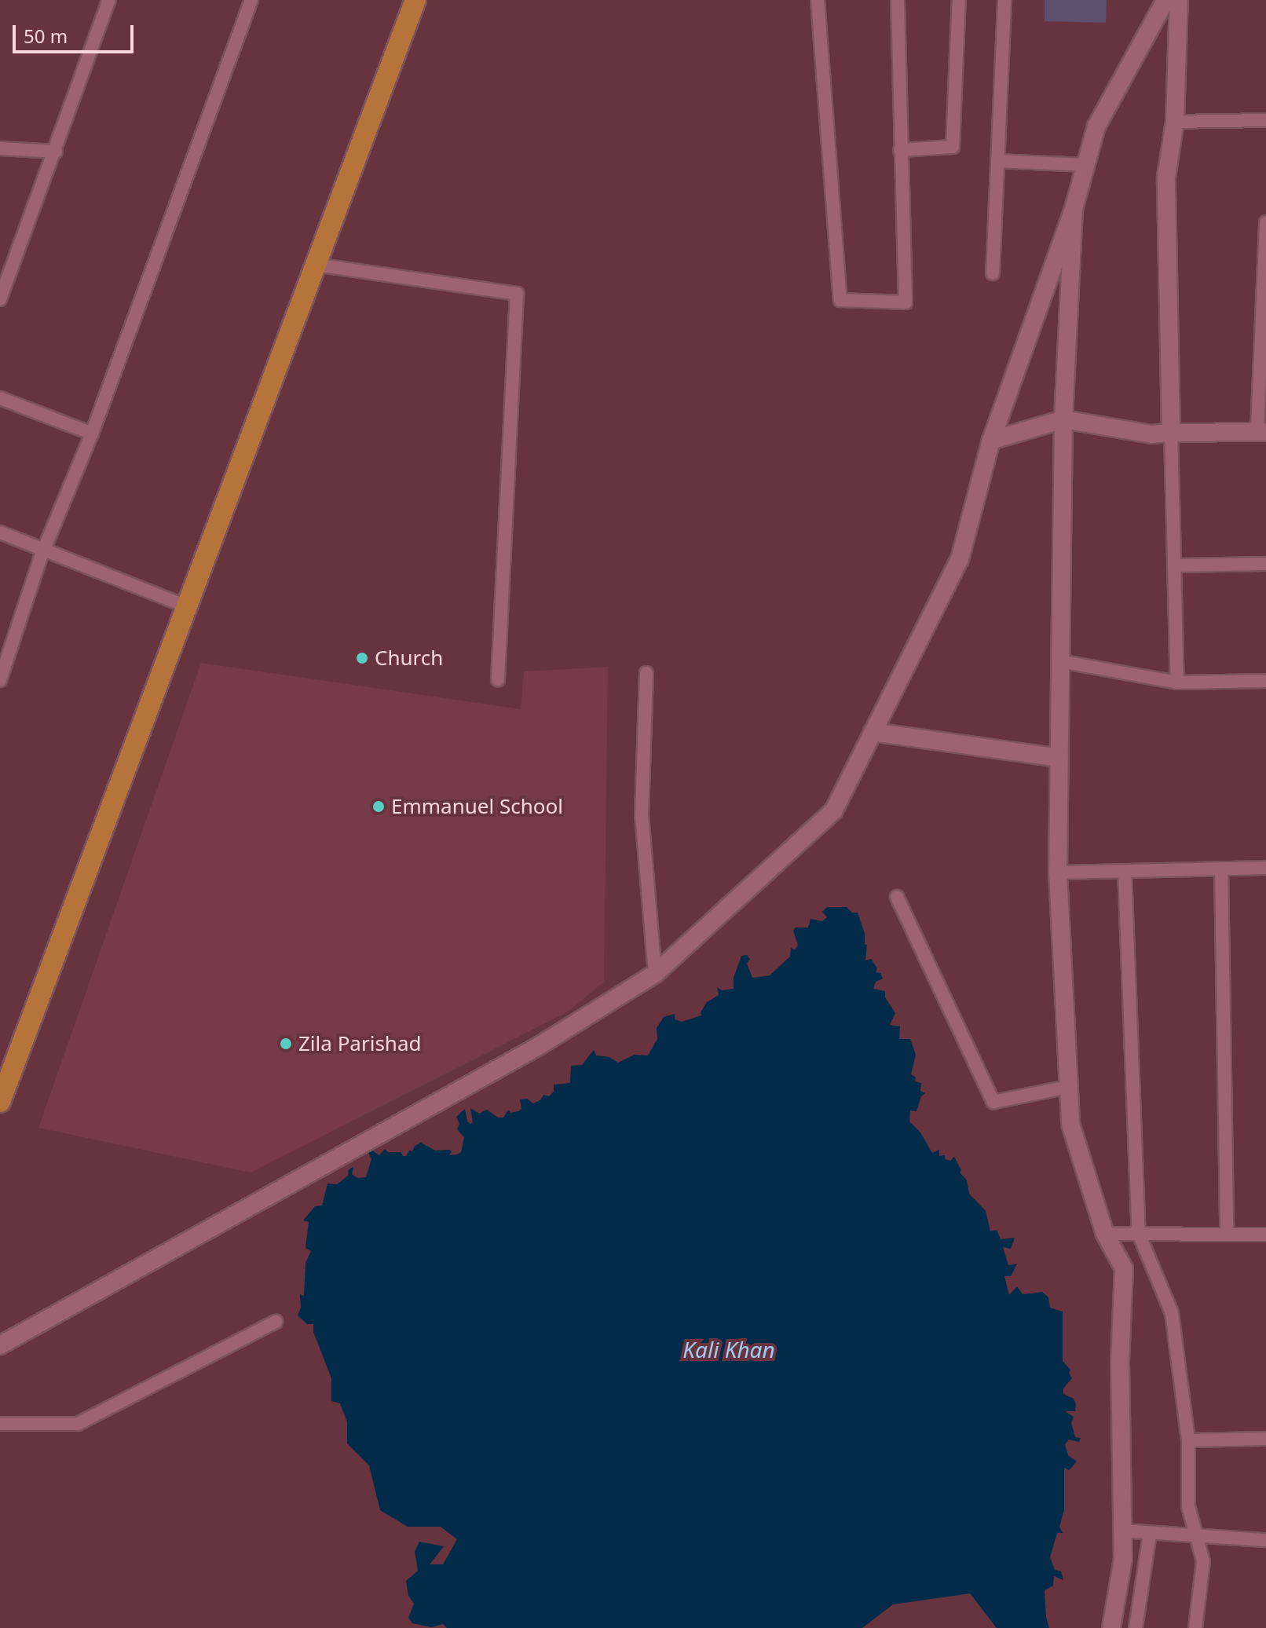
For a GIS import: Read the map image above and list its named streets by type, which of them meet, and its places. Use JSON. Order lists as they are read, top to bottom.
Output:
{
  "water": ["Kali Khan"],
  "places": ["Church", "Emmanuel School", "Zila Parishad"],
  "scale_bar": "50 m"
}
